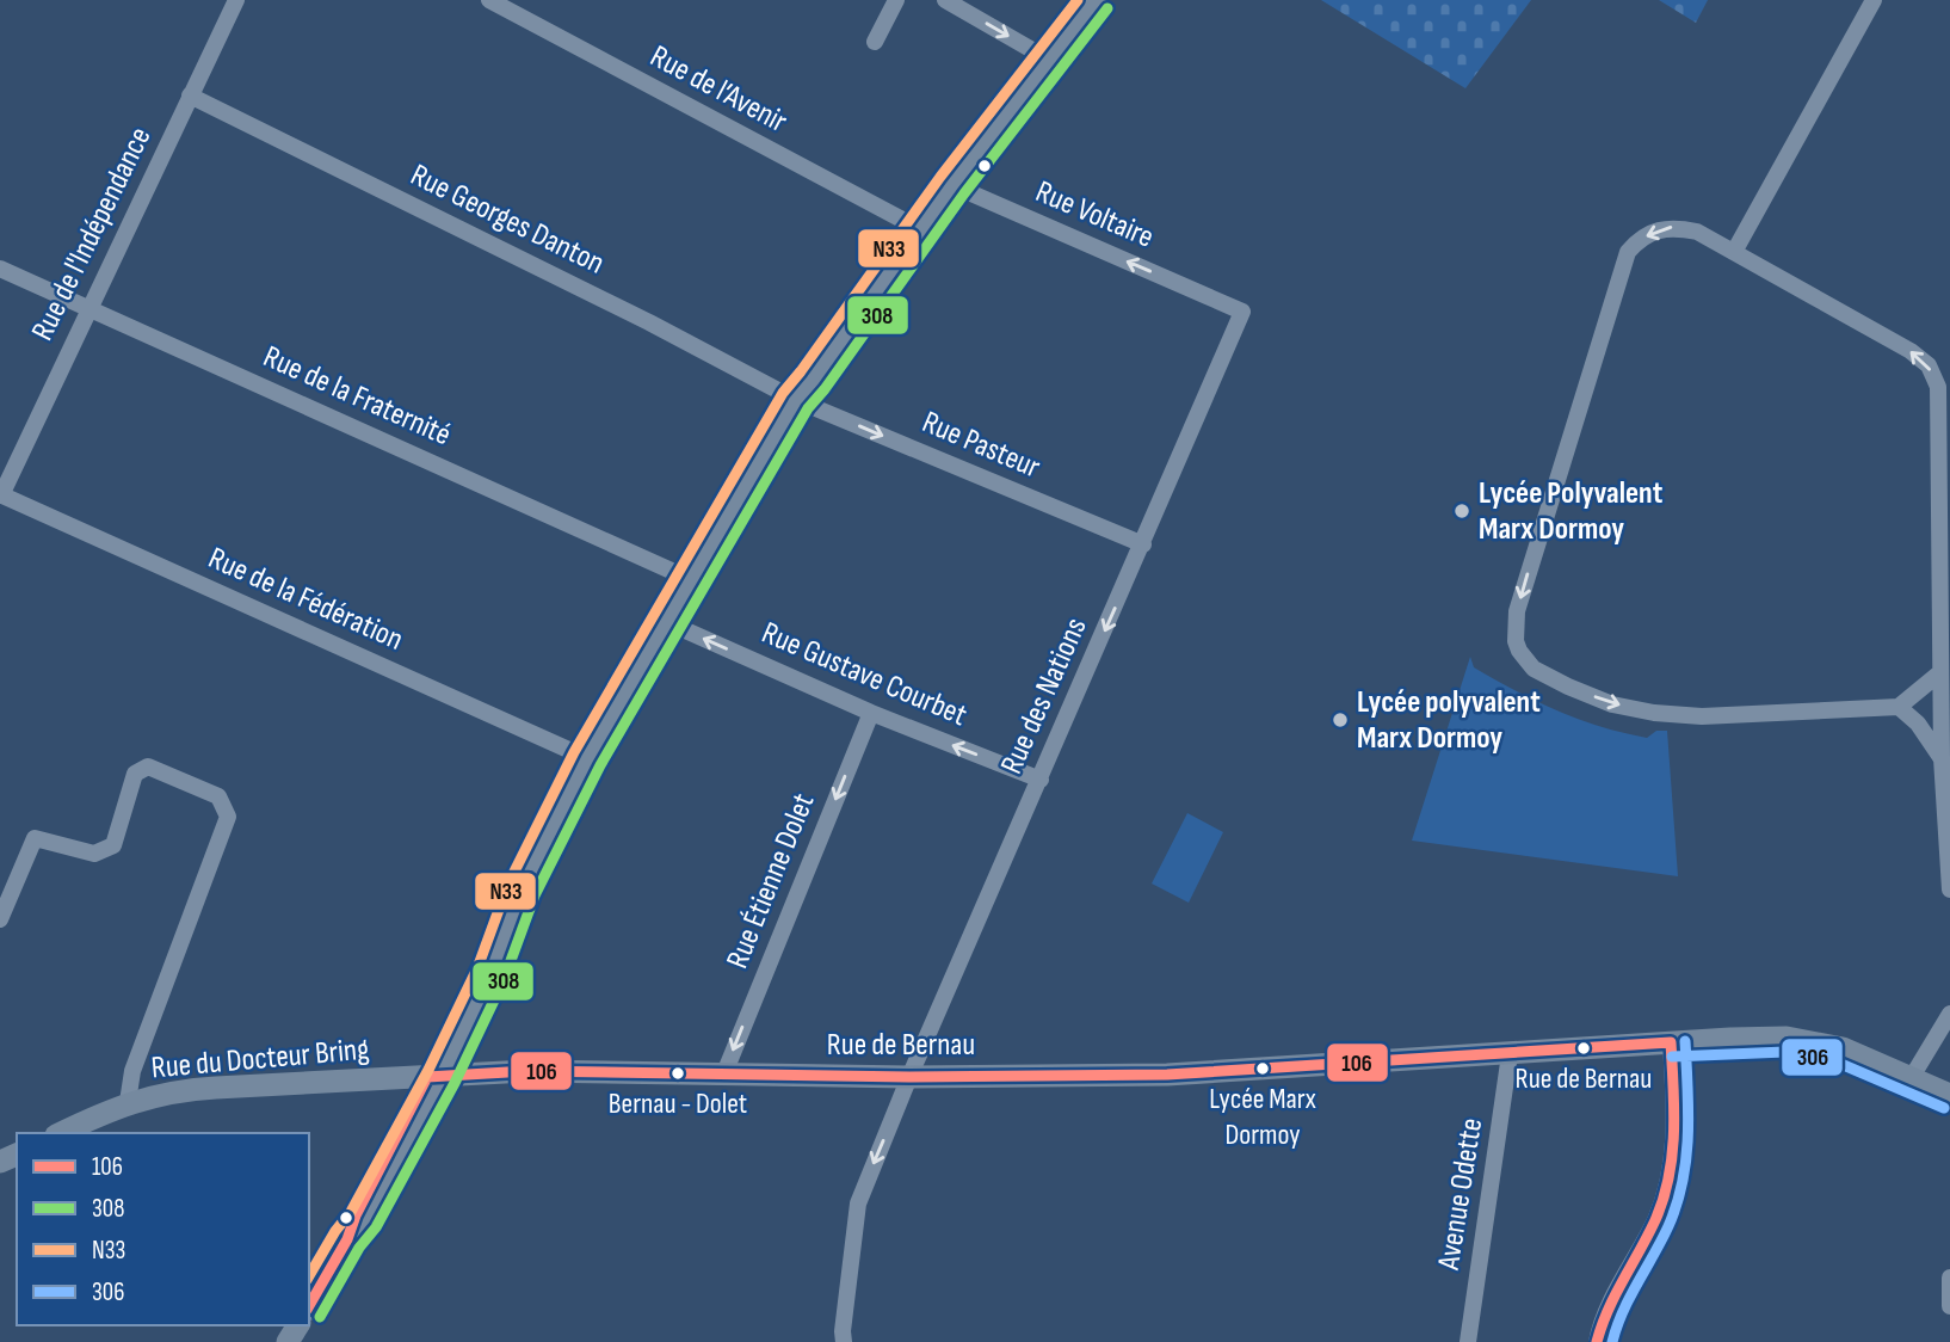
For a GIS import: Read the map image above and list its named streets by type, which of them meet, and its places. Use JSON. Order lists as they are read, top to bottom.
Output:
{
  "streets": {
    "street": [
      "Rue de l’Avenir",
      "Rue Voltaire",
      "Rue Georges Danton",
      "Rue de l'Indépendance",
      "Rue de la Fraternité",
      "Rue Pasteur",
      "Rue de la Fédération",
      "Rue Gustave Courbet",
      "Rue des Nations",
      "Rue Étienne Dolet",
      "Rue de Bernau",
      "Rue du Docteur Bring",
      "Avenue Odette"
    ]
  },
  "crossings": [
    ["Rue Voltaire", "Rue des Nations"],
    ["Rue Georges Danton", "Rue de l'Indépendance"],
    ["Rue Georges Danton", "Rue Pasteur"],
    ["Rue de l'Indépendance", "Rue de la Fraternité"],
    ["Rue de l'Indépendance", "Rue de la Fédération"],
    ["Rue Pasteur", "Rue des Nations"],
    ["Rue Gustave Courbet", "Rue des Nations"],
    ["Rue Gustave Courbet", "Rue Étienne Dolet"],
    ["Rue des Nations", "Rue de Bernau"],
    ["Rue Étienne Dolet", "Rue de Bernau"],
    ["Rue de Bernau", "Rue du Docteur Bring"],
    ["Rue de Bernau", "Avenue Odette"]
  ],
  "one_way": [
    "Rue Voltaire",
    "Rue Pasteur",
    "Rue Gustave Courbet",
    "Rue des Nations",
    "Rue Étienne Dolet"
  ],
  "places": [
    "Lycée Polyvalent Marx Dormoy",
    "Lycée polyvalent Marx Dormoy",
    "Rue de Bernau",
    "Lycée Marx Dormoy",
    "Bernau - Dolet"
  ],
  "lines": [
    "transit line N33",
    "transit line 308",
    "transit line 306",
    "transit line 106"
  ],
  "legend": [
    "106",
    "308",
    "N33",
    "306"
  ]
}
